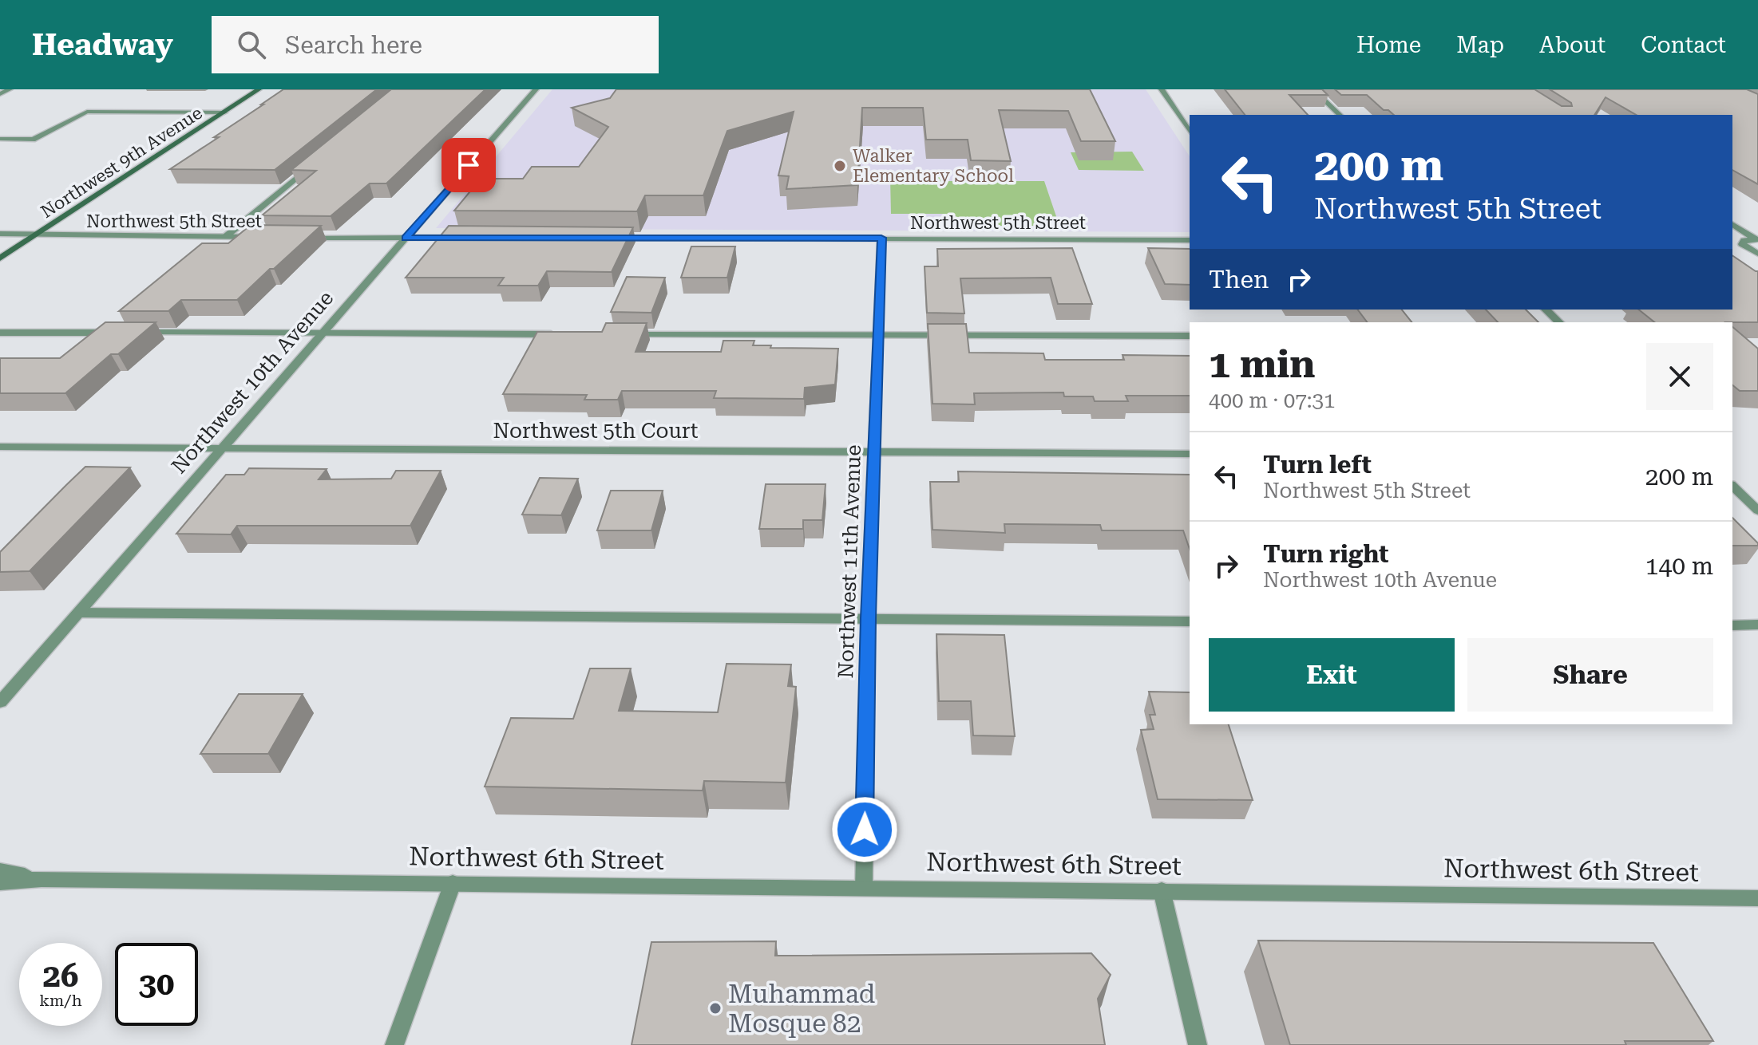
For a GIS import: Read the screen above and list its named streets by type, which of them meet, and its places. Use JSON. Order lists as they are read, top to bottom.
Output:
{
  "streets": {
    "main road": ["Northwest 9th Avenue"],
    "street": [
      "Northwest 5th Street",
      "Northwest 10th Avenue",
      "Northwest 5th Court",
      "Northwest 11th Avenue",
      "Northwest 6th Street"
    ]
  },
  "crossings": [
    ["Northwest 9th Avenue", "Northwest 5th Street"],
    ["Northwest 5th Street", "Northwest 11th Avenue"],
    ["Northwest 10th Avenue", "Northwest 5th Court"],
    ["Northwest 5th Court", "Northwest 11th Avenue"],
    ["Northwest 11th Avenue", "Northwest 6th Street"]
  ],
  "places": ["Walker Elementary School", "Muhammad Mosque 82"],
  "page": {
    "header": "Headway",
    "search": "Search here",
    "nav": [
      "Home",
      "Map",
      "About",
      "Contact"
    ],
    "turn": ["200 m", "Northwest 5th Street"],
    "then": "Then",
    "heading": ["1 min", "400 m · 07:31"],
    "list": [
      {
        "name": "Turn left",
        "note": "Northwest 5th Street",
        "value": "200 m"
      },
      {
        "name": "Turn right",
        "note": "Northwest 10th Avenue",
        "value": "140 m"
      }
    ],
    "buttons": ["Exit", "Share"],
    "speed": "26 km/h",
    "limit": "30"
  }
}
